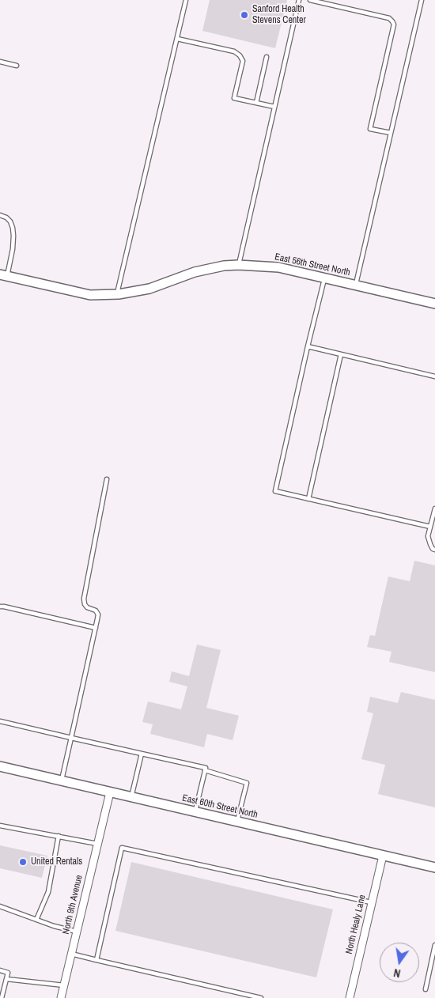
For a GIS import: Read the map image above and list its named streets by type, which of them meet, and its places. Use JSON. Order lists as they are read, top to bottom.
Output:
{
  "streets": {
    "main road": ["East 56th Street North", "East 60th Street North"],
    "street": ["North 9th Avenue", "North Healy Lane"]
  },
  "crossings": [
    ["East 60th Street North", "North 9th Avenue"],
    ["East 60th Street North", "North Healy Lane"]
  ],
  "places": ["Sanford Health Stevens Center", "United Rentals"],
  "north": "bottom"
}
